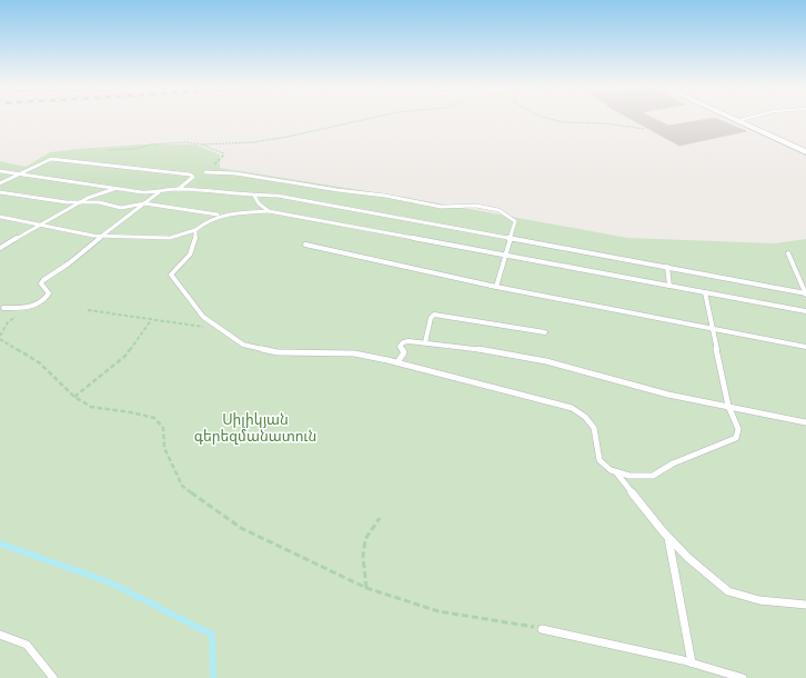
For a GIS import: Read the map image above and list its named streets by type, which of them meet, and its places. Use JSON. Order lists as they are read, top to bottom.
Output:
{
  "parks": ["Սիլիկյան գերեզմանատուն"]
}
